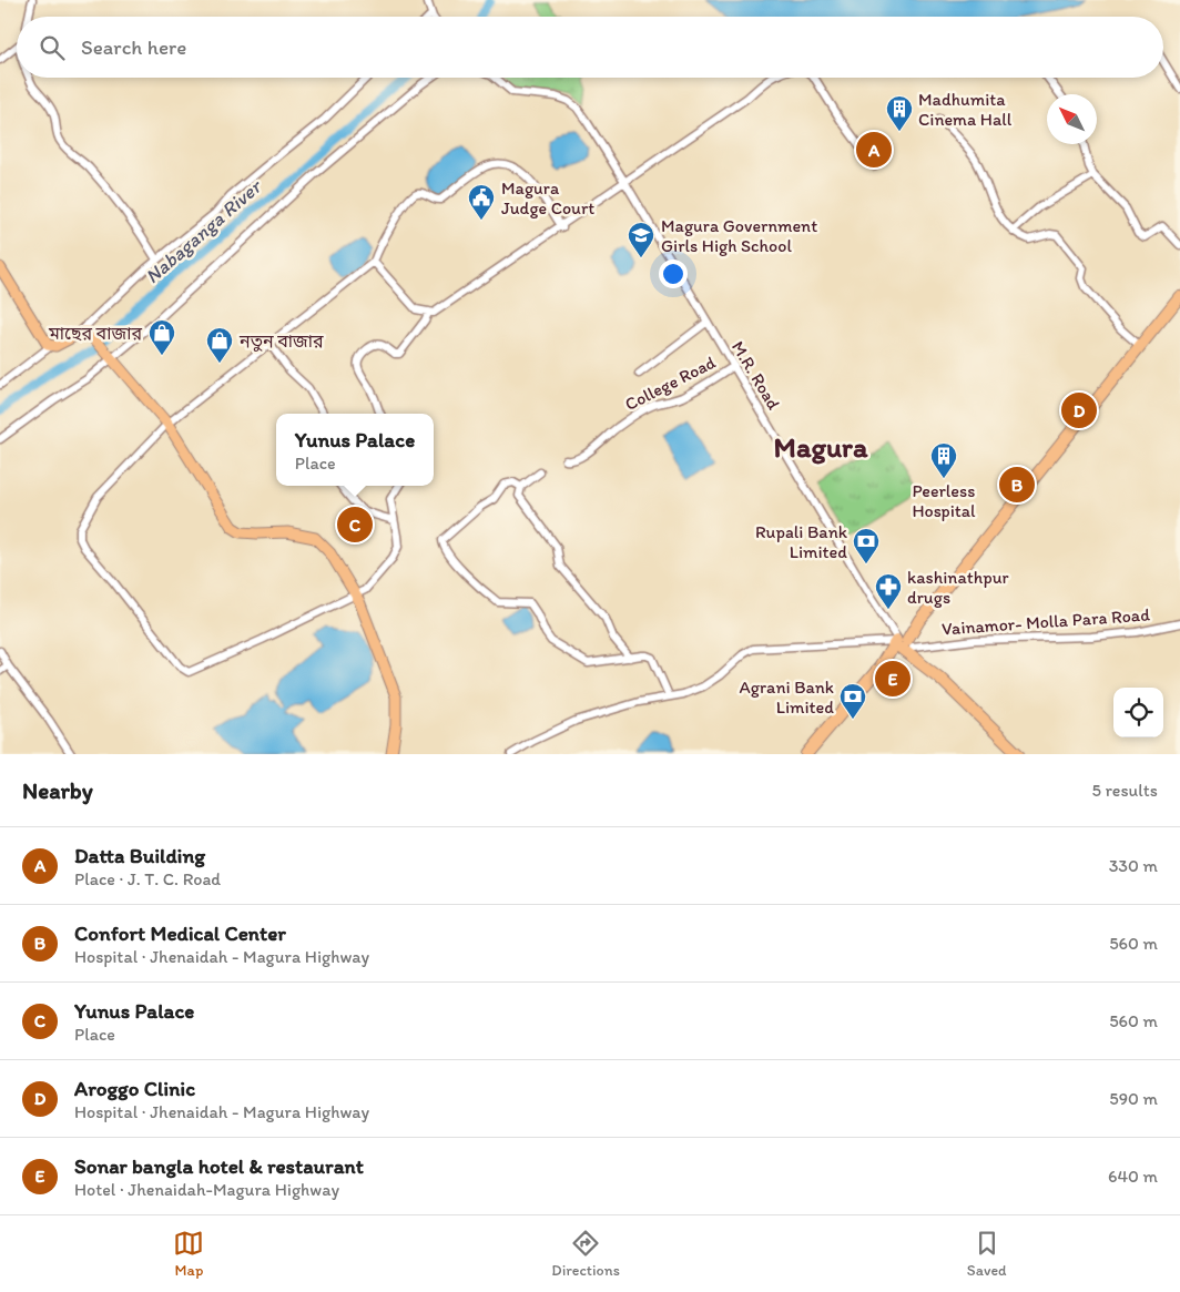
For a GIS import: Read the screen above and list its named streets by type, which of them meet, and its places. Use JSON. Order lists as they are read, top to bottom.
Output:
{
  "streets": {
    "street": ["M.R. Road", "College Road", "Vainamor- Molla Para Road"]
  },
  "crossings": [
    ["M.R. Road", "College Road"],
    ["M.R. Road", "Vainamor- Molla Para Road"]
  ],
  "districts": ["Magura"],
  "water": ["Nabaganga River"],
  "places": {
    "building": ["Madhumita Cinema Hall", "Peerless Hospital"],
    "public building": ["Magura Judge Court"],
    "school or university": ["Magura Government Girls High School"],
    "shop": ["মাছের বাজার", "নতুন বাজার"],
    "bank": ["Rupali Bank Limited", "Agrani Bank Limited"],
    "pharmacy": ["kashinathpur drugs"]
  },
  "north": "top left",
  "page": {
    "search": "Search here",
    "pins": [
      "A",
      "D",
      "B",
      "C",
      "E"
    ],
    "popup": ["Yunus Palace", "Place"],
    "heading": ["Nearby", "5 results"],
    "list": [
      {
        "mark": "A",
        "name": "Datta Building",
        "note": "Place · J. T. C. Road",
        "value": "330 m"
      },
      {
        "mark": "B",
        "name": "Confort Medical Center",
        "note": "Hospital · Jhenaidah - Magura Highway",
        "value": "560 m"
      },
      {
        "mark": "C",
        "name": "Yunus Palace",
        "note": "Place",
        "value": "560 m"
      },
      {
        "mark": "D",
        "name": "Aroggo Clinic",
        "note": "Hospital · Jhenaidah - Magura Highway",
        "value": "590 m"
      },
      {
        "mark": "E",
        "name": "Sonar bangla hotel & restaurant",
        "note": "Hotel · Jhenaidah-Magura Highway",
        "value": "640 m"
      }
    ],
    "nav": ["Map", "Directions", "Saved"]
  }
}
